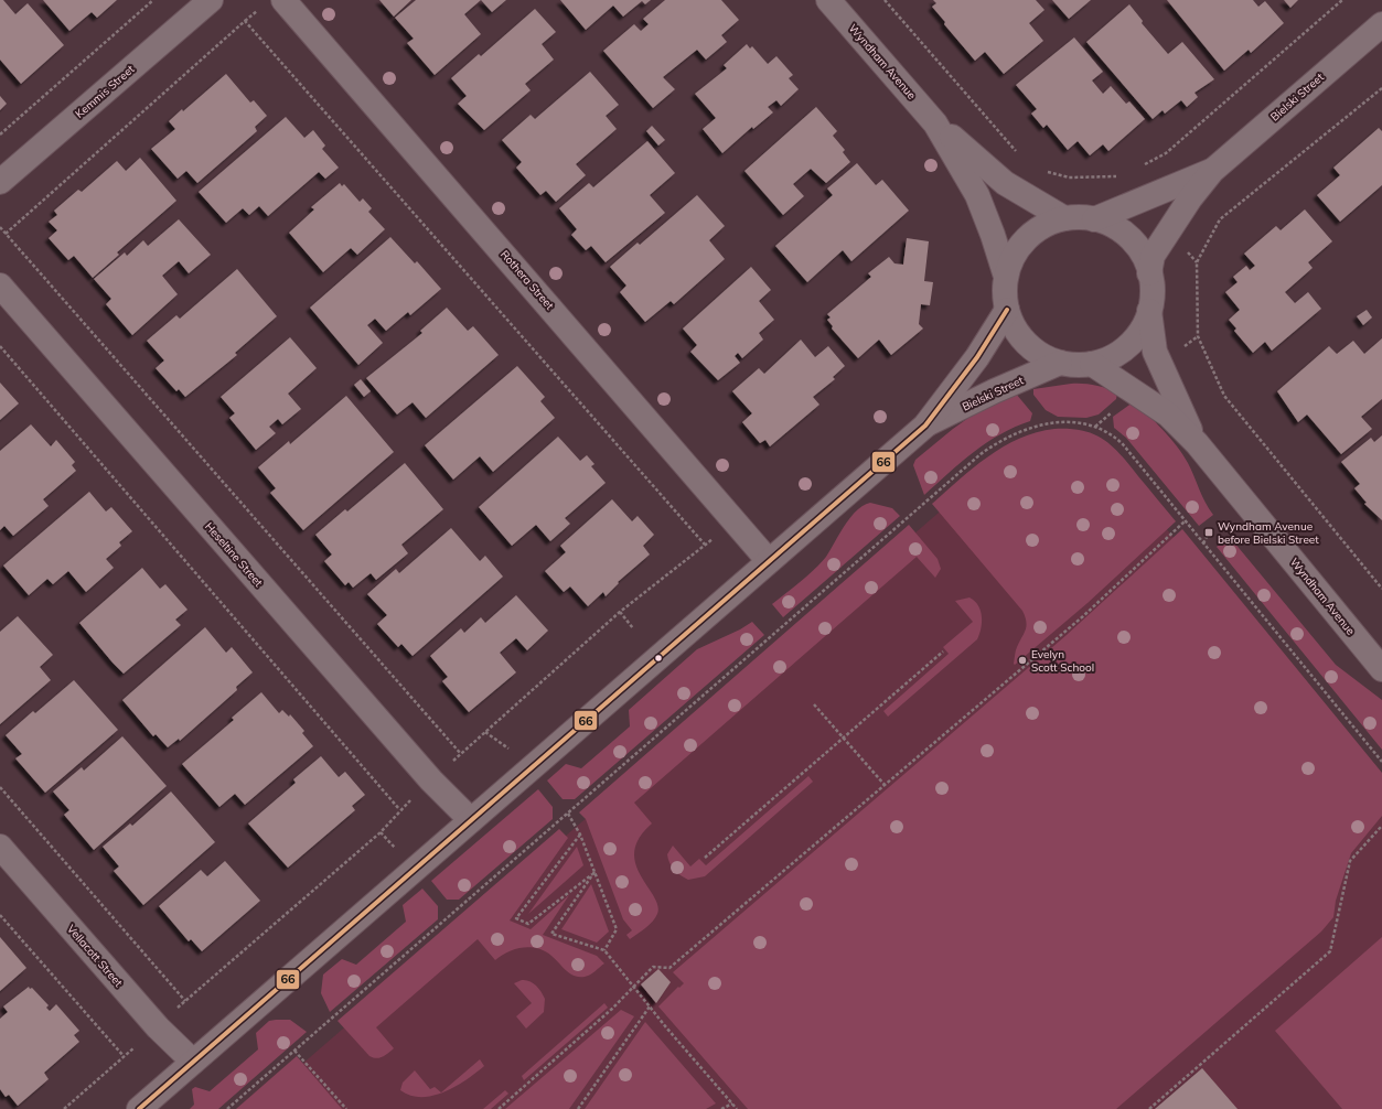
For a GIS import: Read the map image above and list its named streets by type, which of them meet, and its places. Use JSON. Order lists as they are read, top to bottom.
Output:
{
  "streets": {
    "street": [
      "Wyndham Avenue",
      "Kemmis Street",
      "Bielski Street",
      "Rothera Street",
      "Heseltine Street",
      "Vellacott Street"
    ]
  },
  "crossings": [
    ["Wyndham Avenue", "Bielski Street"],
    ["Bielski Street", "Rothera Street"],
    ["Bielski Street", "Heseltine Street"],
    ["Bielski Street", "Vellacott Street"]
  ],
  "places": {
    "transit": ["Wyndham Avenue before Bielski Street"],
    "other": ["Evelyn Scott School"]
  },
  "lines": ["transit line 66"]
}
